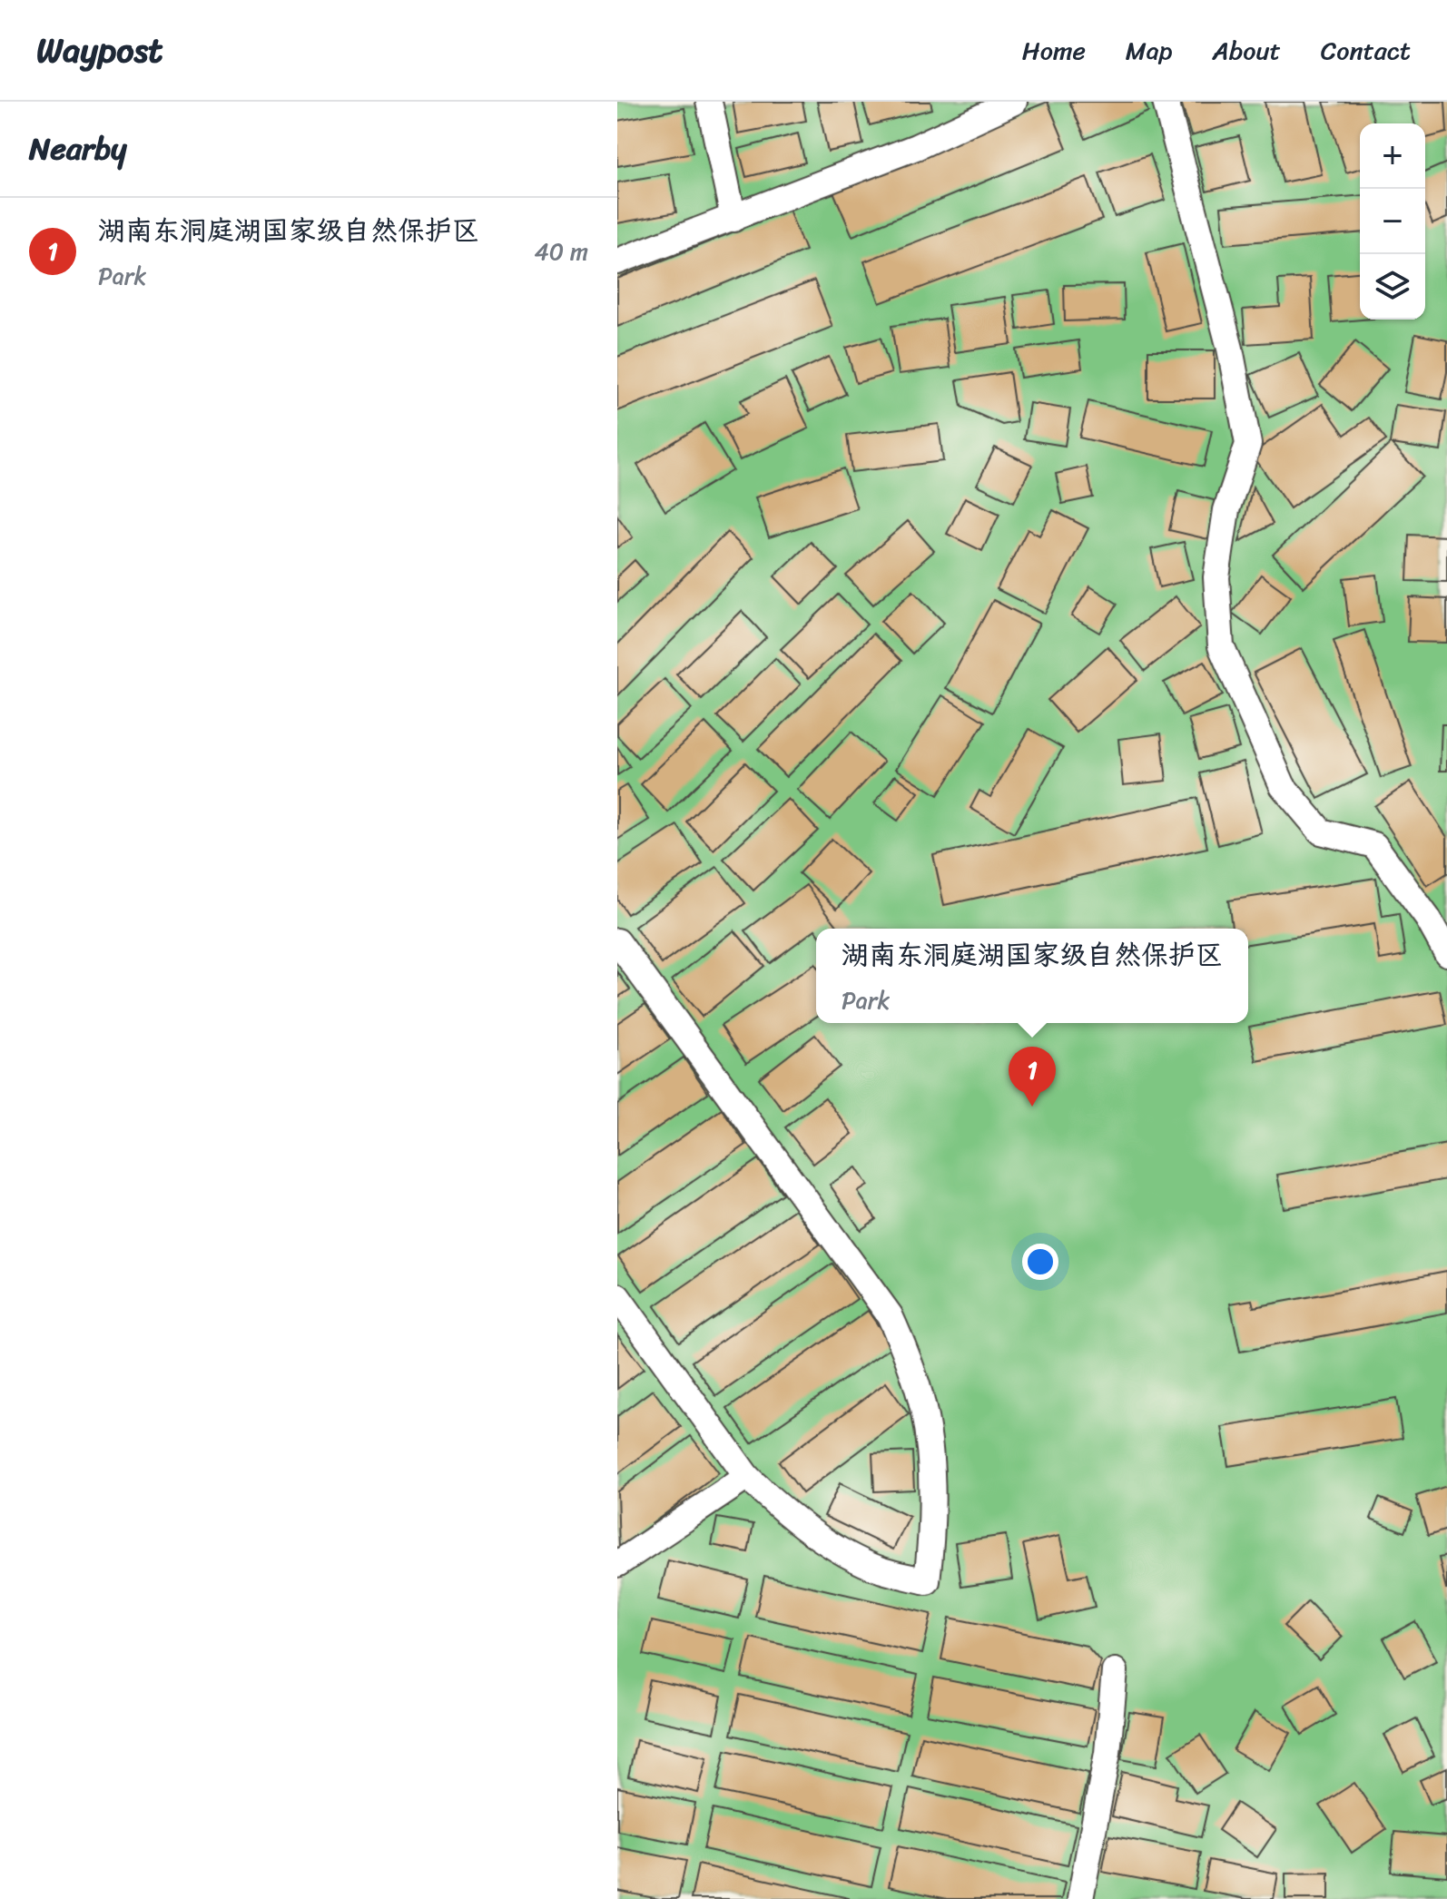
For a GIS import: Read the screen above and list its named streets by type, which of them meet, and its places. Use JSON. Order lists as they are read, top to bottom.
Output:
{
  "page": {
    "header": "Waypost",
    "nav": [
      "Home",
      "Map",
      "About",
      "Contact"
    ],
    "heading": "Nearby",
    "map_buttons": ["+", "−"],
    "list": [
      {
        "mark": "1",
        "name": "湖南东洞庭湖国家级自然保护区",
        "note": "Park",
        "value": "40 m"
      }
    ],
    "popup": ["湖南东洞庭湖国家级自然保护区", "Park"],
    "pins": "1"
  }
}
